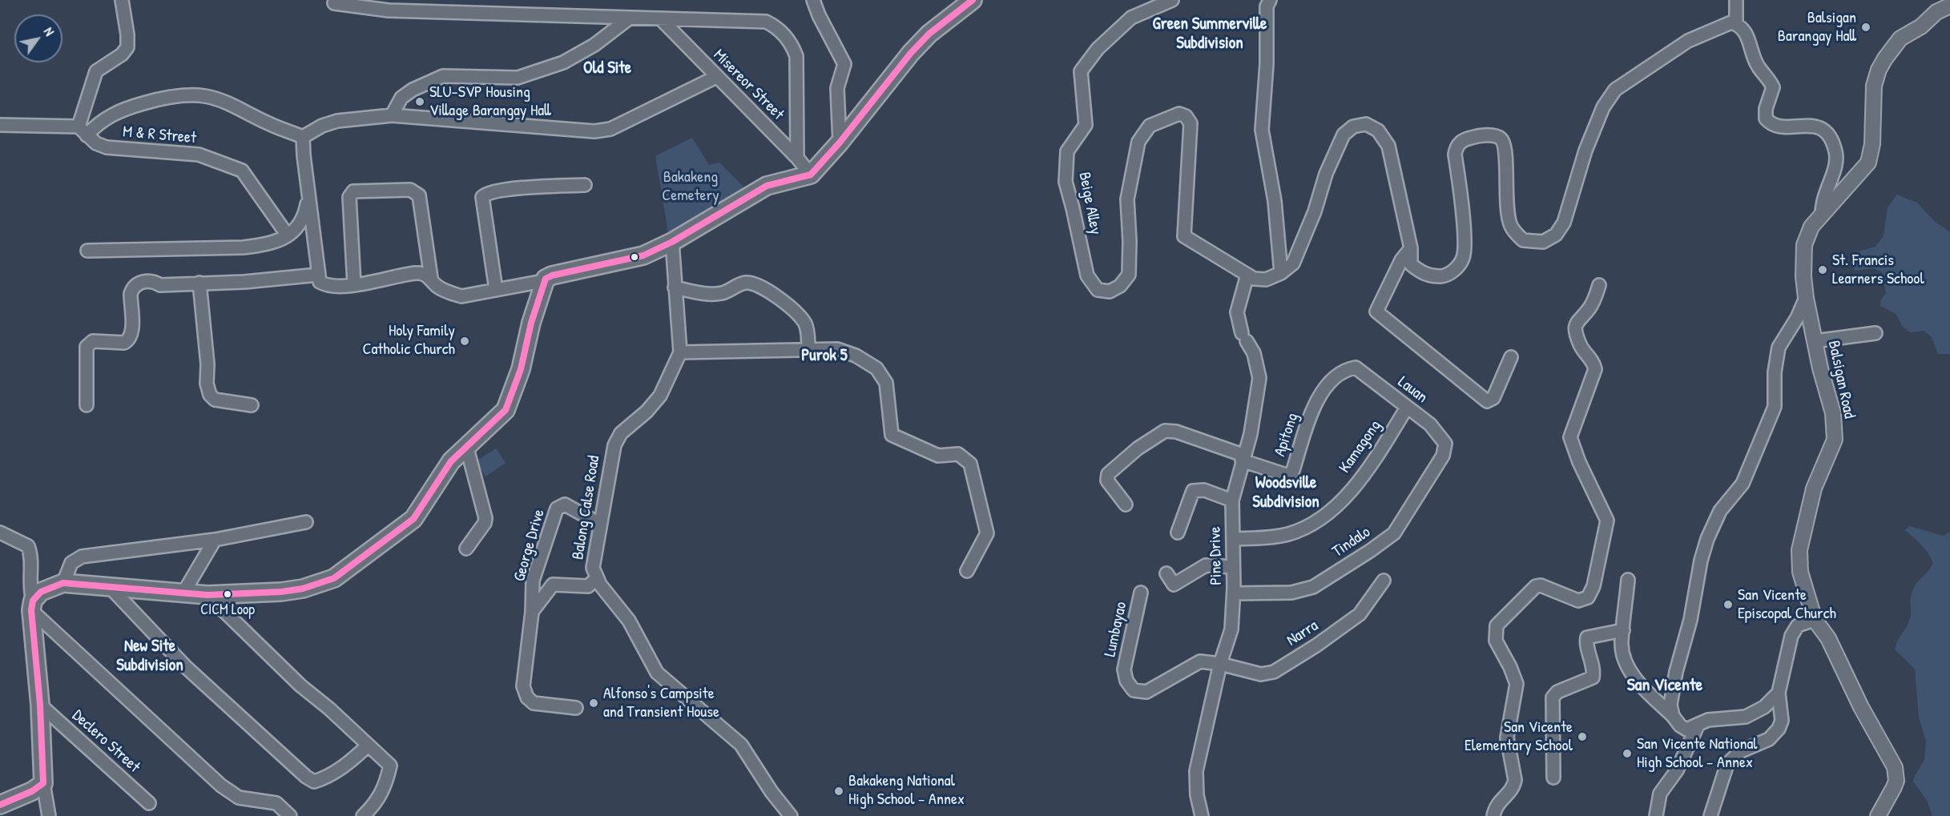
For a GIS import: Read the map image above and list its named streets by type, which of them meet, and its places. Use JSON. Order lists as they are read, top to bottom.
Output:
{
  "streets": {
    "street": [
      "Misereor Street",
      "M & R Street",
      "Beige Alley",
      "Balsigan Road",
      "Lauan",
      "Apitong",
      "Kamagong",
      "Balong Calse Road",
      "Tindalo",
      "George Drive",
      "Pine Drive",
      "Lumbayao",
      "Narra",
      "Declero Street"
    ]
  },
  "crossings": [
    ["Beige Alley", "Pine Drive"],
    ["Lauan", "Apitong"],
    ["Lauan", "Kamagong"],
    ["Lauan", "Tindalo"],
    ["Apitong", "Pine Drive"],
    ["Kamagong", "Pine Drive"],
    ["Balong Calse Road", "George Drive"],
    ["Tindalo", "Pine Drive"],
    ["Pine Drive", "Lumbayao"],
    ["Pine Drive", "Narra"],
    ["Lumbayao", "Narra"]
  ],
  "districts": [
    "Green Summerville Subdivision",
    "Old Site",
    "Purok 5",
    "Woodsville Subdivision",
    "New Site Subdivision",
    "San Vicente"
  ],
  "parks": ["Bakakeng Cemetery"],
  "places": [
    "Balsigan Barangay Hall",
    "SLU-SVP Housing Village Barangay Hall",
    "St. Francis Learners School",
    "Holy Family Catholic Church",
    "CICM Loop",
    "San Vicente Episcopal Church",
    "Alfonso's Campsite and Transient House",
    "San Vicente Elementary School",
    "San Vicente National High School – Annex",
    "Bakakeng National High School – Annex"
  ],
  "north": "top right"
}
